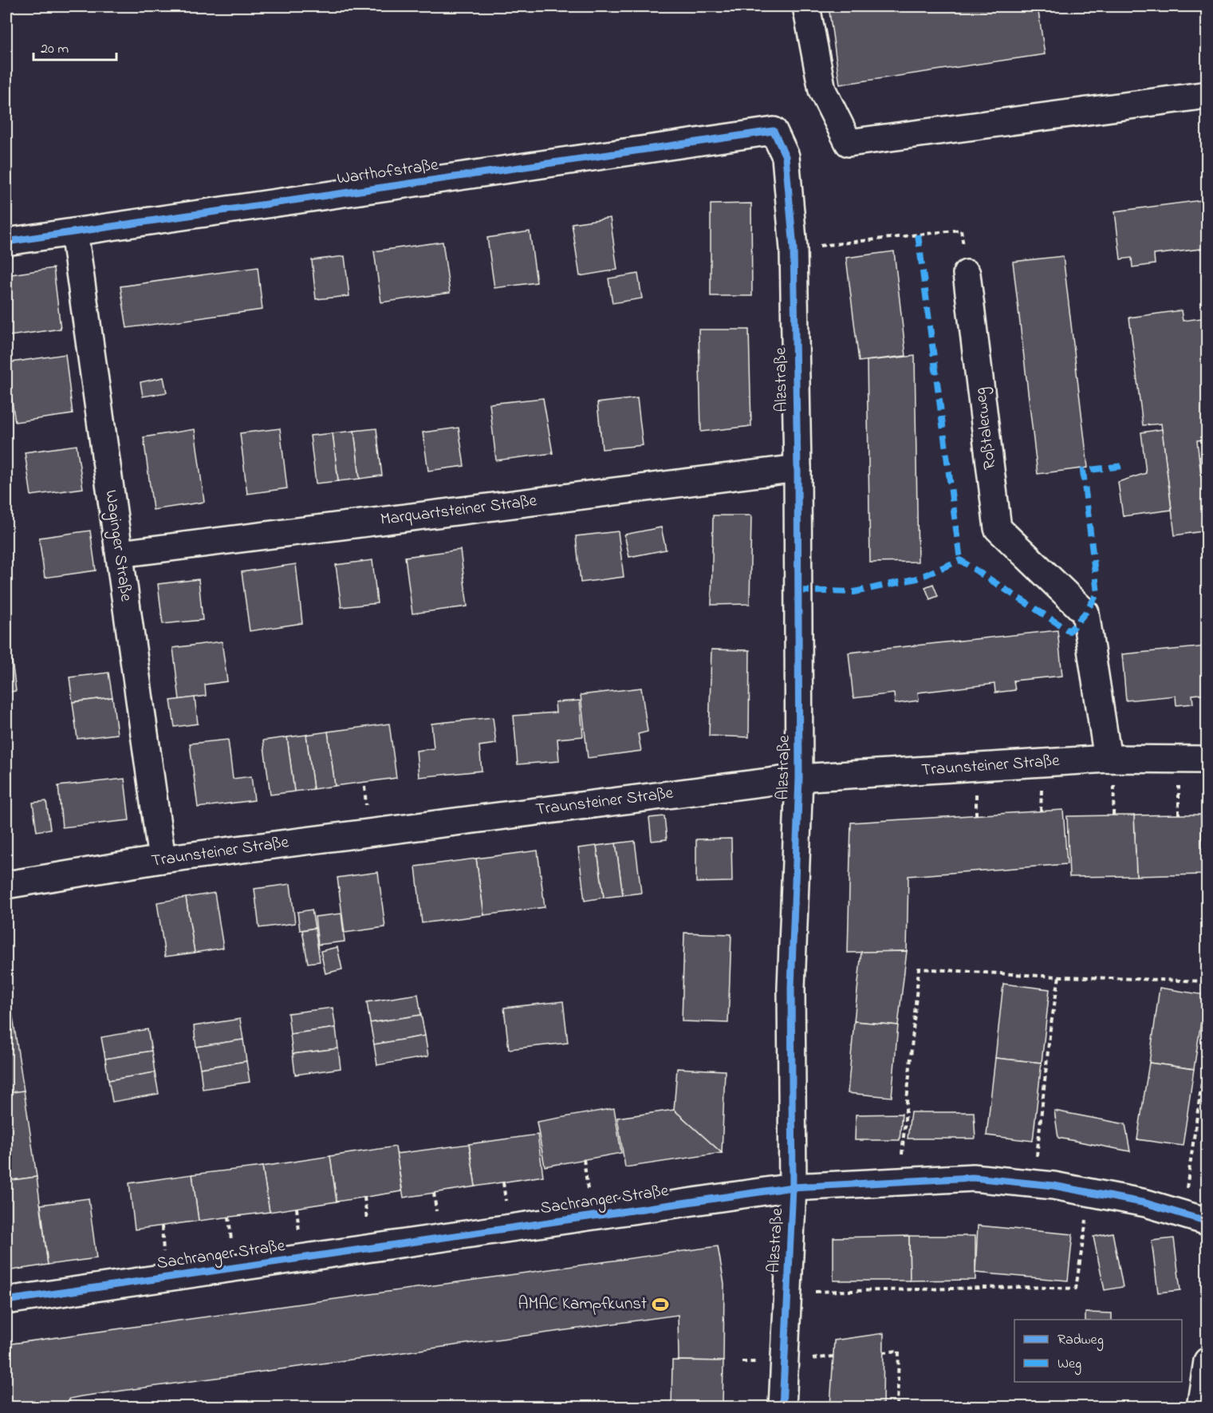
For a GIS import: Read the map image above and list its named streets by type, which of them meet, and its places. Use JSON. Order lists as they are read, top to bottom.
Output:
{
  "streets": {
    "street": [
      "Warthofstraße",
      "Alzstraße",
      "Roßtalerweg",
      "Marquartsteiner Straße",
      "Waginger Straße",
      "Traunsteiner Straße",
      "Sachranger Straße"
    ]
  },
  "crossings": [
    ["Warthofstraße", "Alzstraße"],
    ["Warthofstraße", "Waginger Straße"],
    ["Alzstraße", "Marquartsteiner Straße"],
    ["Alzstraße", "Traunsteiner Straße"],
    ["Alzstraße", "Sachranger Straße"],
    ["Roßtalerweg", "Traunsteiner Straße"],
    ["Marquartsteiner Straße", "Waginger Straße"],
    ["Waginger Straße", "Traunsteiner Straße"]
  ],
  "places": {
    "sports": ["AMAC Kampfkunst"]
  },
  "legend": ["Radweg", "Weg"],
  "scale_bar": "20 m"
}
